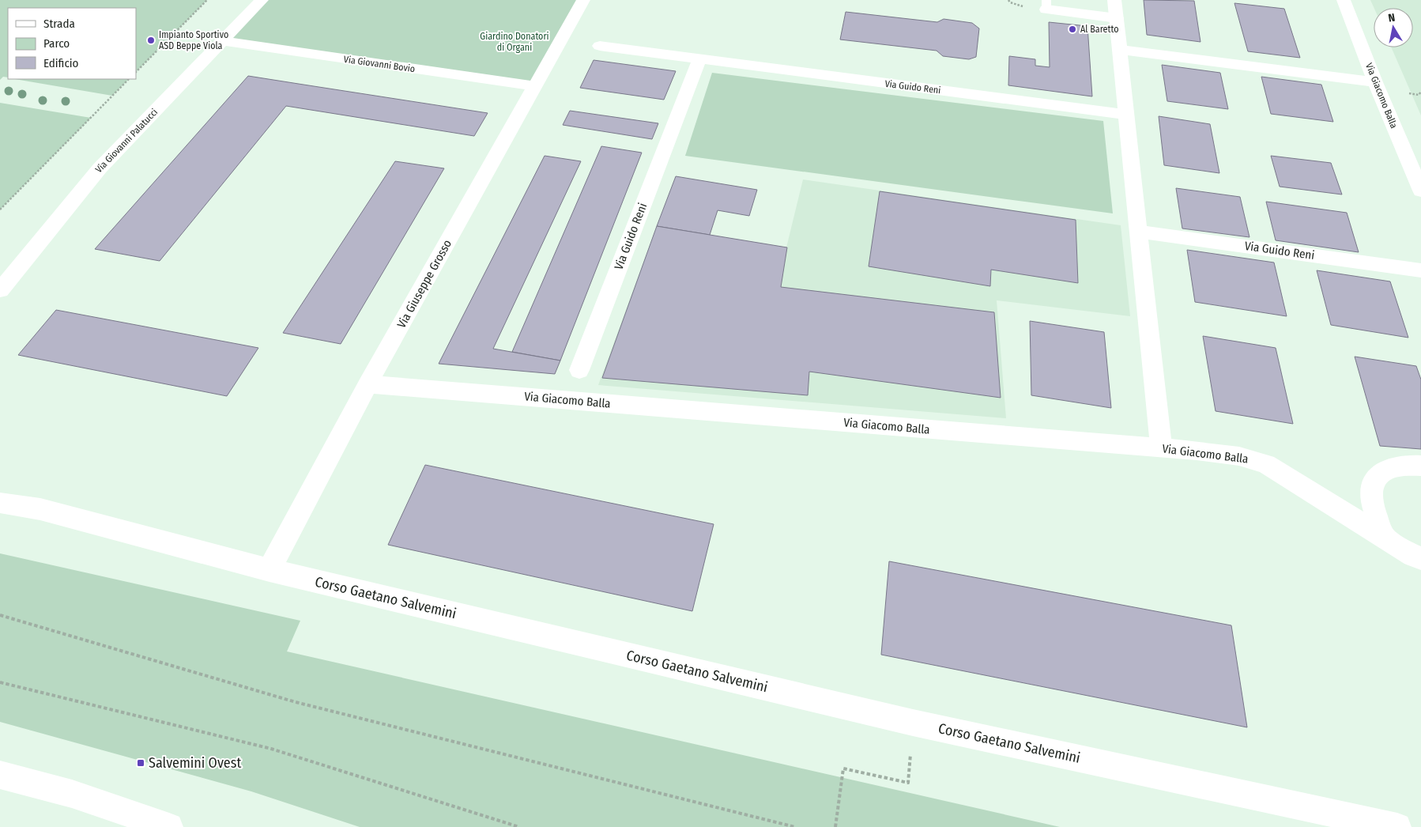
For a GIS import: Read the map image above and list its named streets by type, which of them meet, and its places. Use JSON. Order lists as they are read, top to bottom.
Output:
{
  "streets": {
    "street": [
      "Via Giovanni Bovio",
      "Via Guido Reni",
      "Via Giacomo Balla",
      "Via Giovanni Palatucci",
      "Via Giuseppe Grosso",
      "Corso Gaetano Salvemini"
    ]
  },
  "crossings": [
    ["Via Giovanni Bovio", "Via Giovanni Palatucci"],
    ["Via Giovanni Bovio", "Via Giuseppe Grosso"],
    ["Via Giacomo Balla", "Via Giuseppe Grosso"],
    ["Via Giuseppe Grosso", "Corso Gaetano Salvemini"]
  ],
  "parks": ["Giardino Donatori di Organi"],
  "places": {
    "other": ["Al Baretto", "Impianto Sportivo ASD Beppe Viola"],
    "transit": ["Salvemini Ovest"]
  },
  "legend": ["Strada", "Parco", "Edificio"],
  "north": "top"
}
